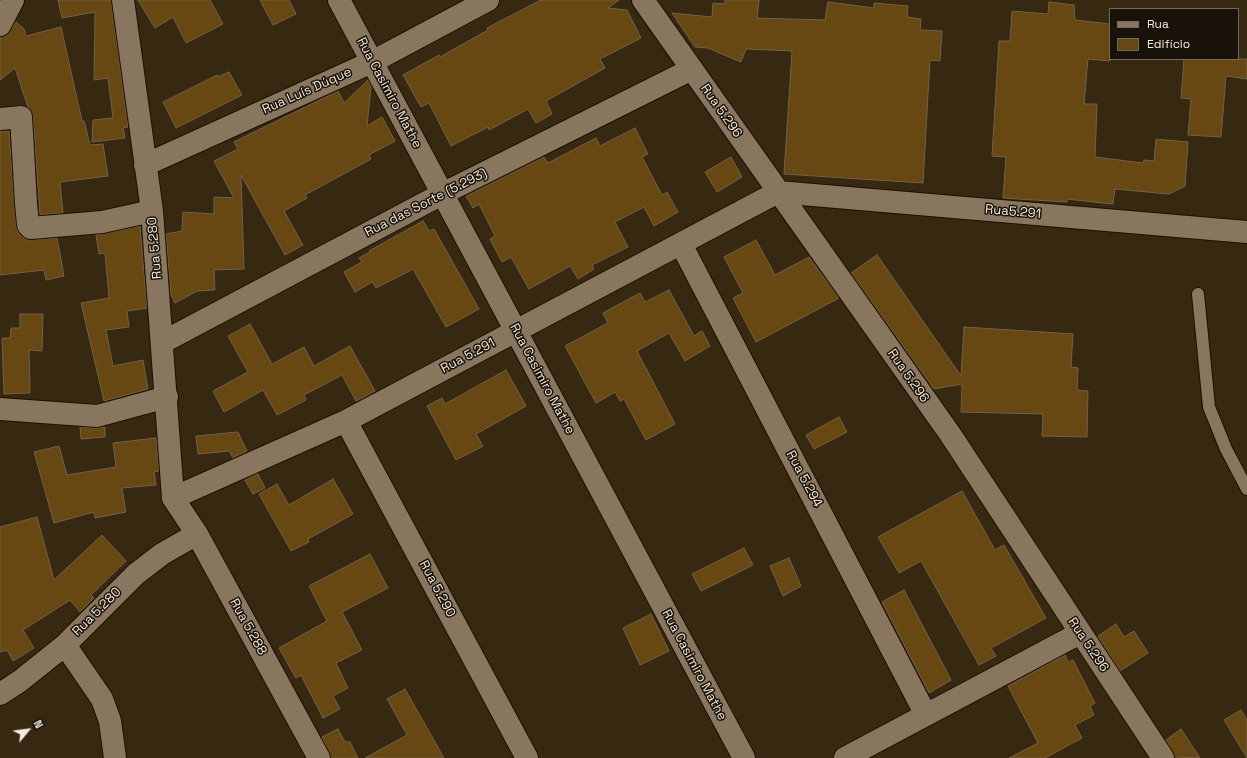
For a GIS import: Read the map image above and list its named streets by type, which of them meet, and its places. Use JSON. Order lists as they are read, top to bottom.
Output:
{
  "streets": {
    "street": [
      "Rua Luís Dúque",
      "Rua Casimiro Mathe",
      "Rua 5.296",
      "Rua das Sorte (5.293)",
      "Rua5.291",
      "Rua 5.280",
      "Rua 5.291",
      "Rua 5.294",
      "Rua 5.290",
      "Rua 5.288"
    ]
  },
  "crossings": [
    ["Rua Luís Dúque", "Rua Casimiro Mathe"],
    ["Rua Luís Dúque", "Rua 5.280"],
    ["Rua Casimiro Mathe", "Rua das Sorte (5.293)"],
    ["Rua Casimiro Mathe", "Rua 5.291"],
    ["Rua 5.296", "Rua das Sorte (5.293)"],
    ["Rua 5.296", "Rua5.291"],
    ["Rua 5.296", "Rua 5.291"],
    ["Rua das Sorte (5.293)", "Rua 5.280"],
    ["Rua5.291", "Rua 5.291"],
    ["Rua 5.280", "Rua 5.291"],
    ["Rua 5.280", "Rua 5.288"],
    ["Rua 5.291", "Rua 5.294"],
    ["Rua 5.291", "Rua 5.290"],
    ["Rua 5.291", "Rua 5.288"]
  ],
  "legend": ["Rua", "Edifício"],
  "north": "top right"
}
